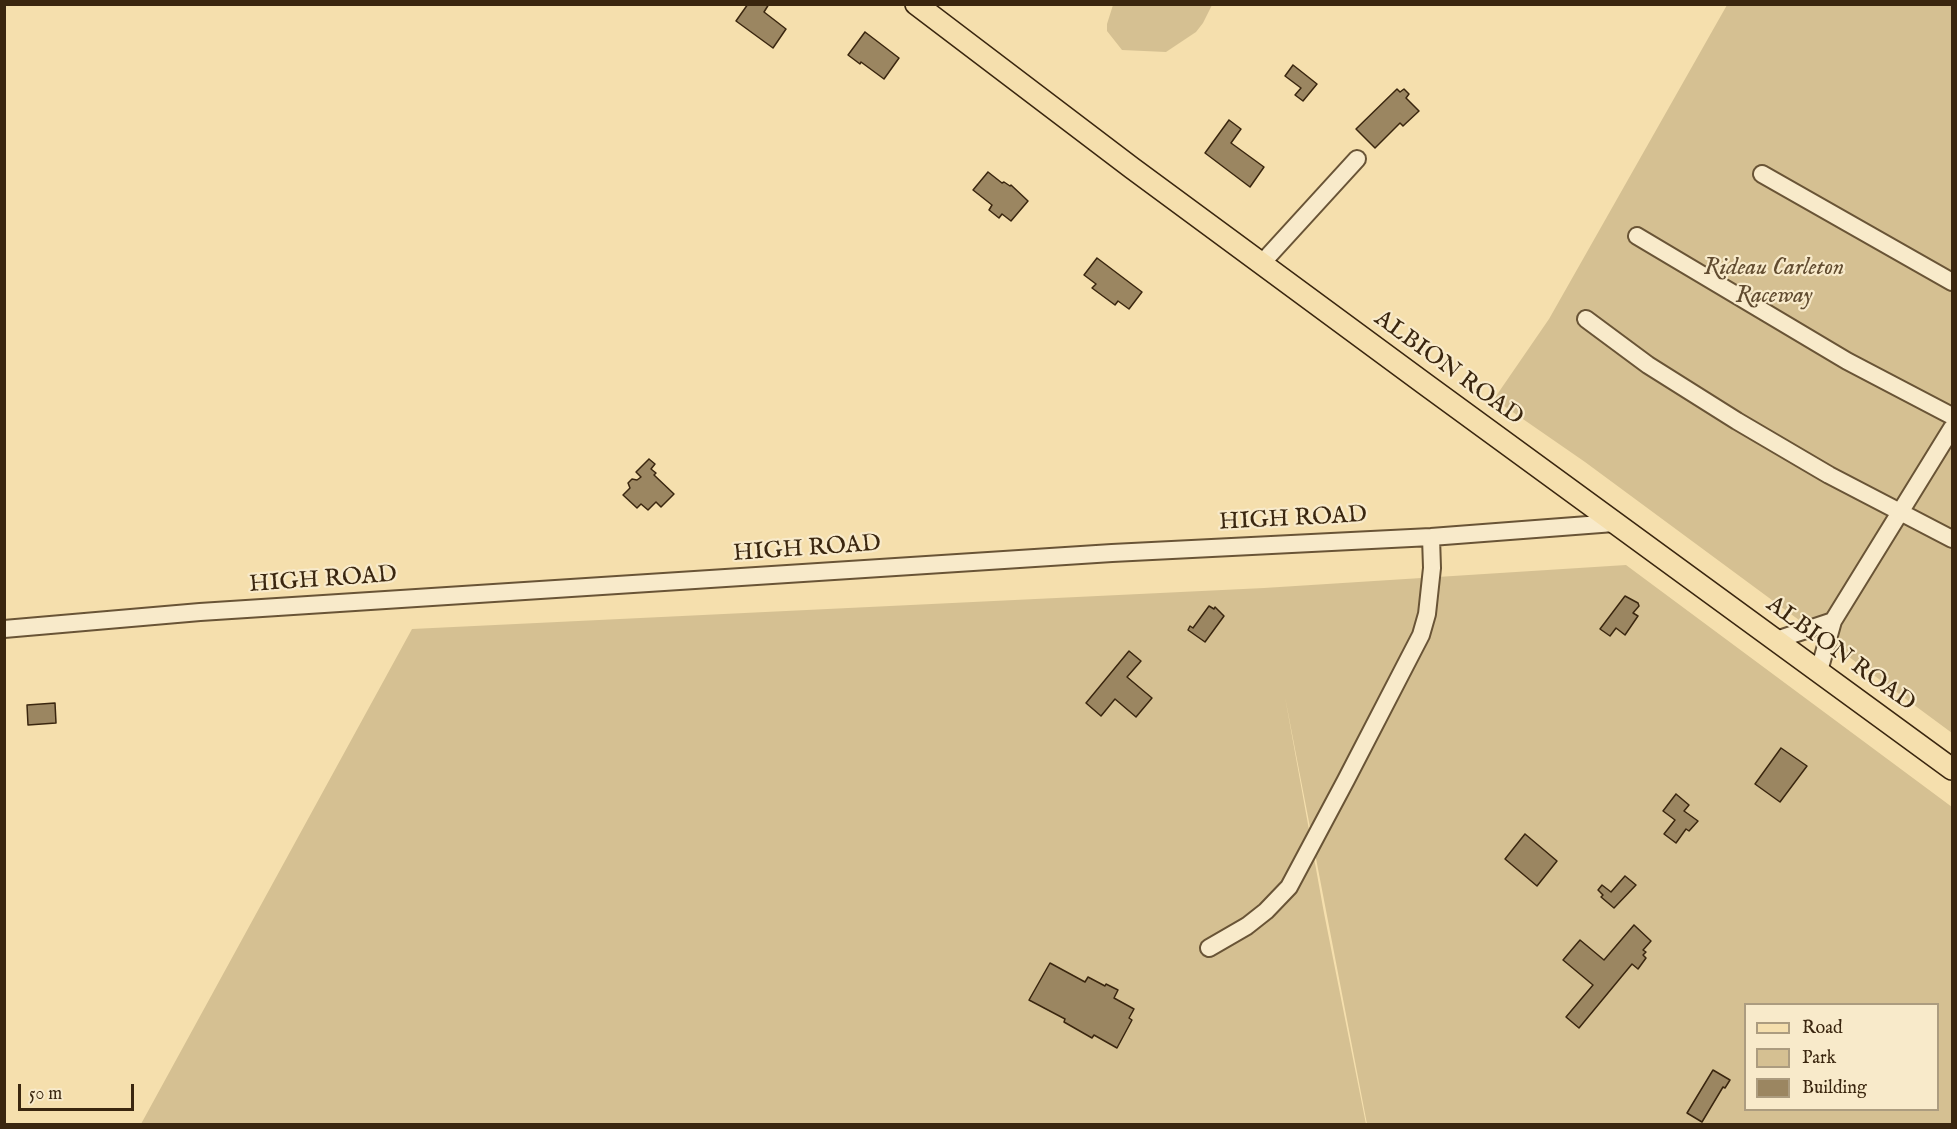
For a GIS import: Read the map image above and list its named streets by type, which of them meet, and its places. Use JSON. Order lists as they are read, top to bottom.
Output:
{
  "streets": {
    "main road": ["ALBION ROAD"],
    "street": ["HIGH ROAD"]
  },
  "crossings": [
    ["ALBION ROAD", "HIGH ROAD"]
  ],
  "parks": ["Rideau Carleton Raceway"],
  "legend": ["Road", "Park", "Building"],
  "scale_bar": "50 m"
}
